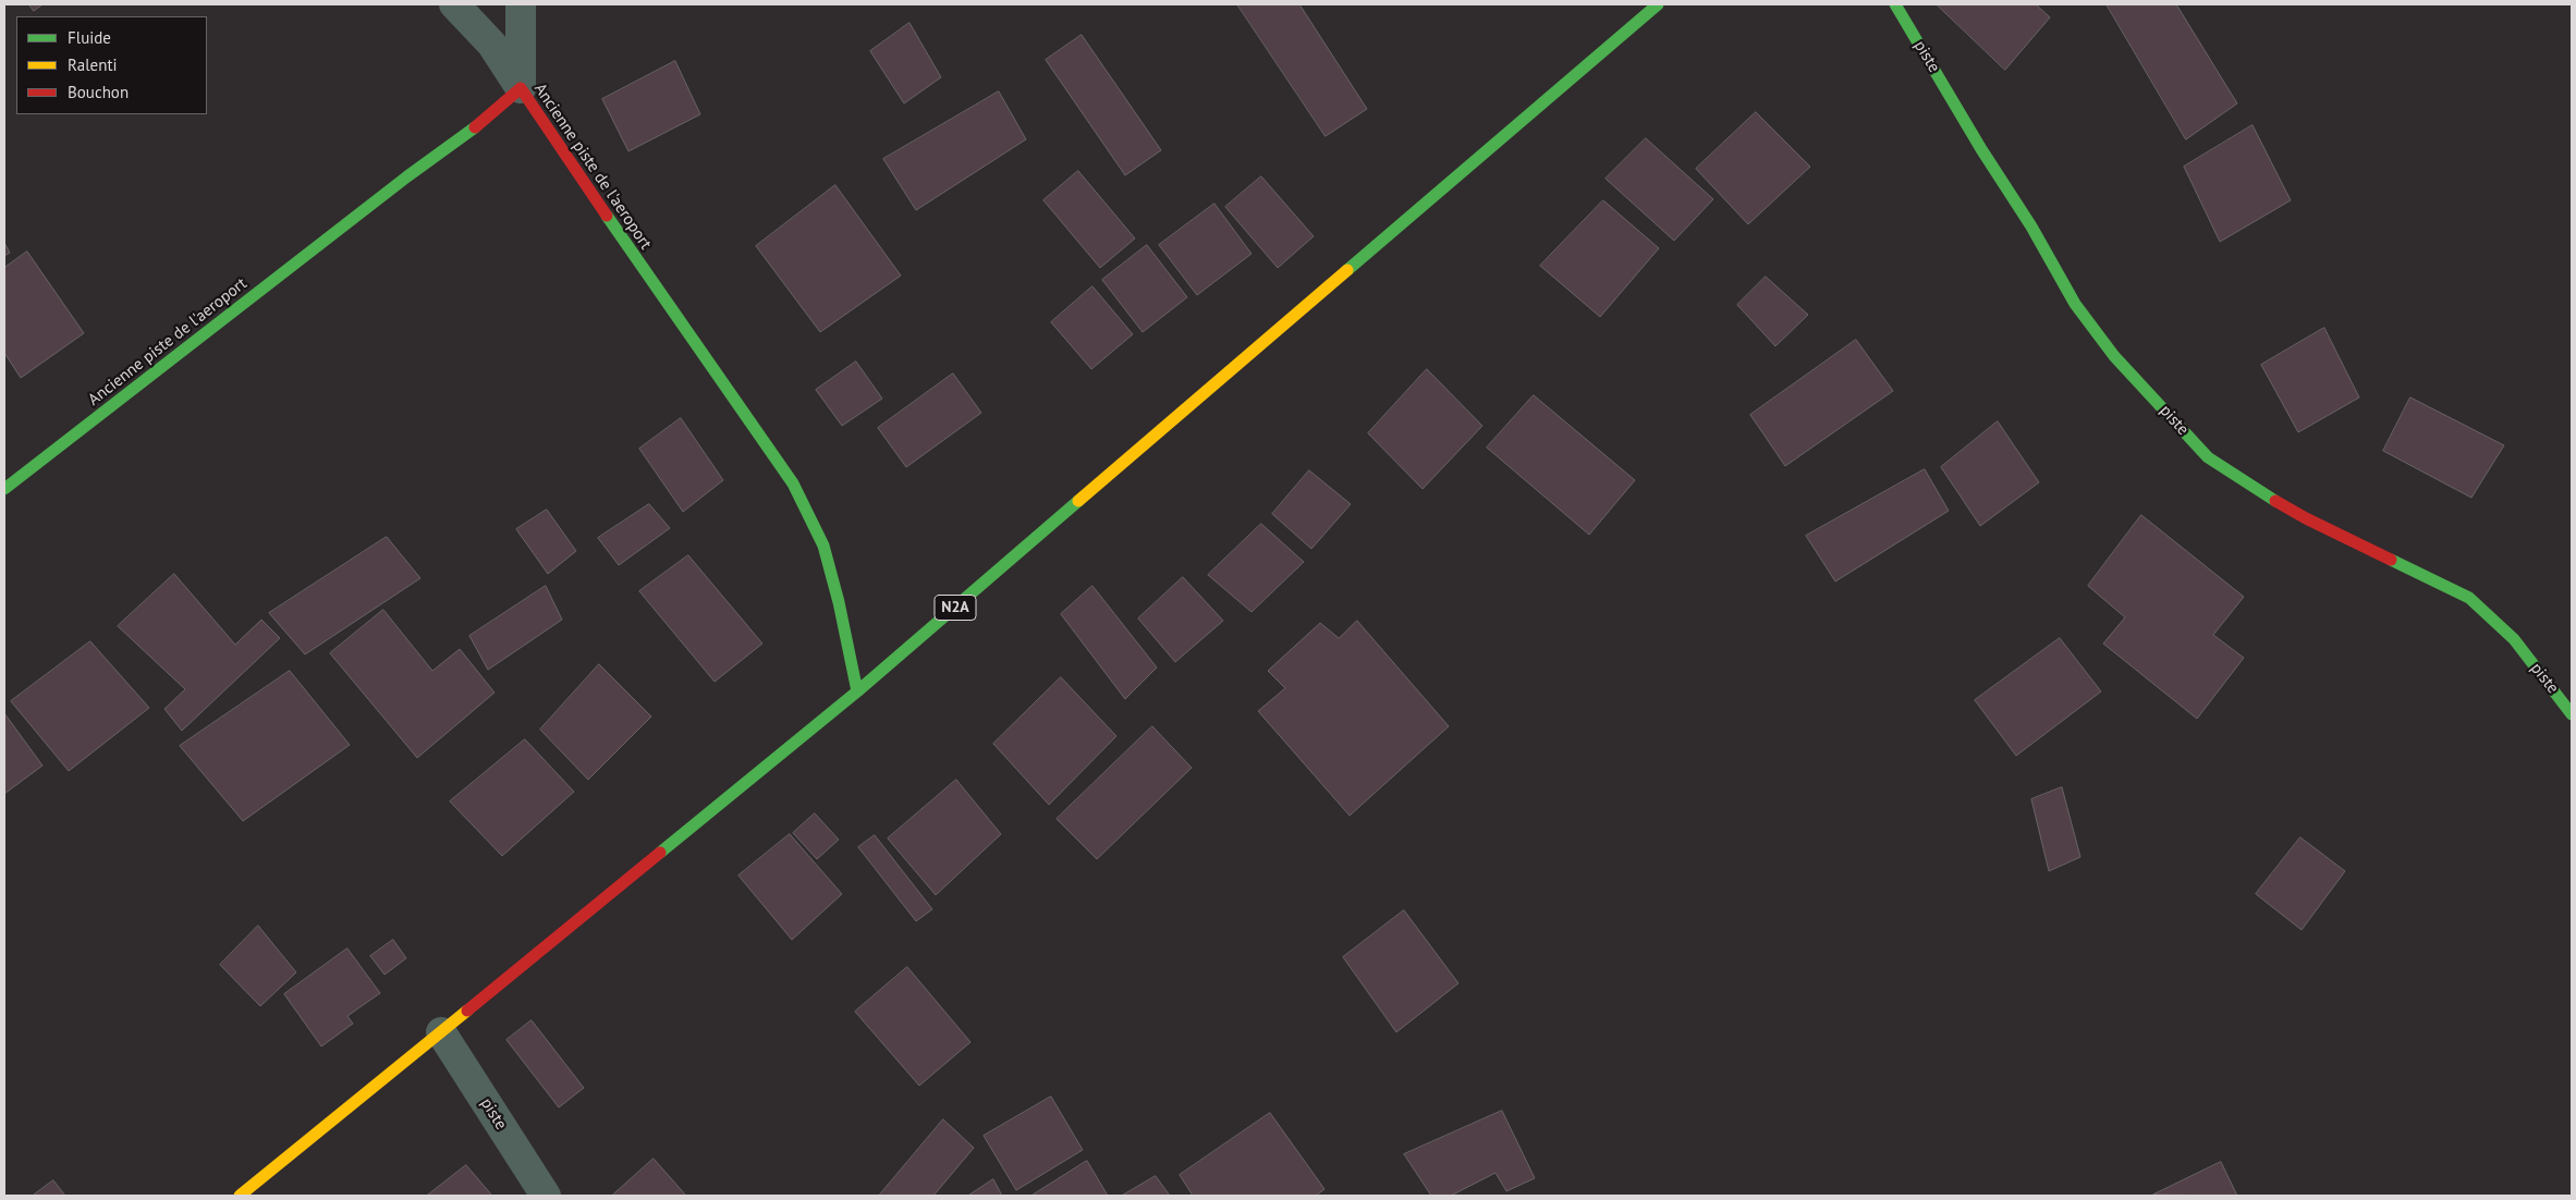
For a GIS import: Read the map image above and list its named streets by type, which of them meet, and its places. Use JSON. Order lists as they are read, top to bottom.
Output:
{
  "streets": {
    "main road": ["piste", "Ancienne piste de l'aeroport", "N2A"]
  },
  "crossings": [
    ["piste", "N2A"],
    ["Ancienne piste de l'aeroport", "N2A"]
  ],
  "legend": ["Fluide", "Ralenti", "Bouchon"]
}
